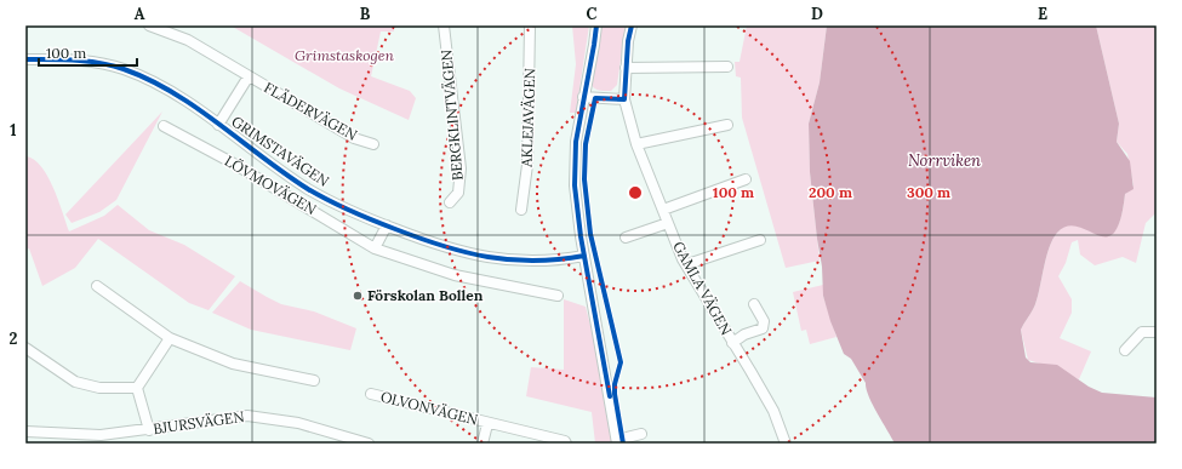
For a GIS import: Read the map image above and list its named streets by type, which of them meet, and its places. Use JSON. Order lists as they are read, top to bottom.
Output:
{
  "streets": {
    "street": [
      "FLÄDERVÄGEN",
      "BERGKLINTVÄGEN",
      "AKLEJAVÄGEN",
      "GRIMSTAVÄGEN",
      "LÖVMOVÄGEN",
      "GAMLA VÄGEN",
      "OLVONVÄGEN",
      "BJURSVÄGEN"
    ]
  },
  "crossings": [
    ["FLÄDERVÄGEN", "GRIMSTAVÄGEN"]
  ],
  "water": ["Norrviken"],
  "parks": ["Grimstaskogen"],
  "places": ["Förskolan Bollen"],
  "scale_bar": "100 m",
  "grid": {
    "columns": [
      "A",
      "B",
      "C",
      "D",
      "E"
    ],
    "rows": ["1", "2"]
  },
  "rings": ["100 m", "200 m", "300 m"]
}
